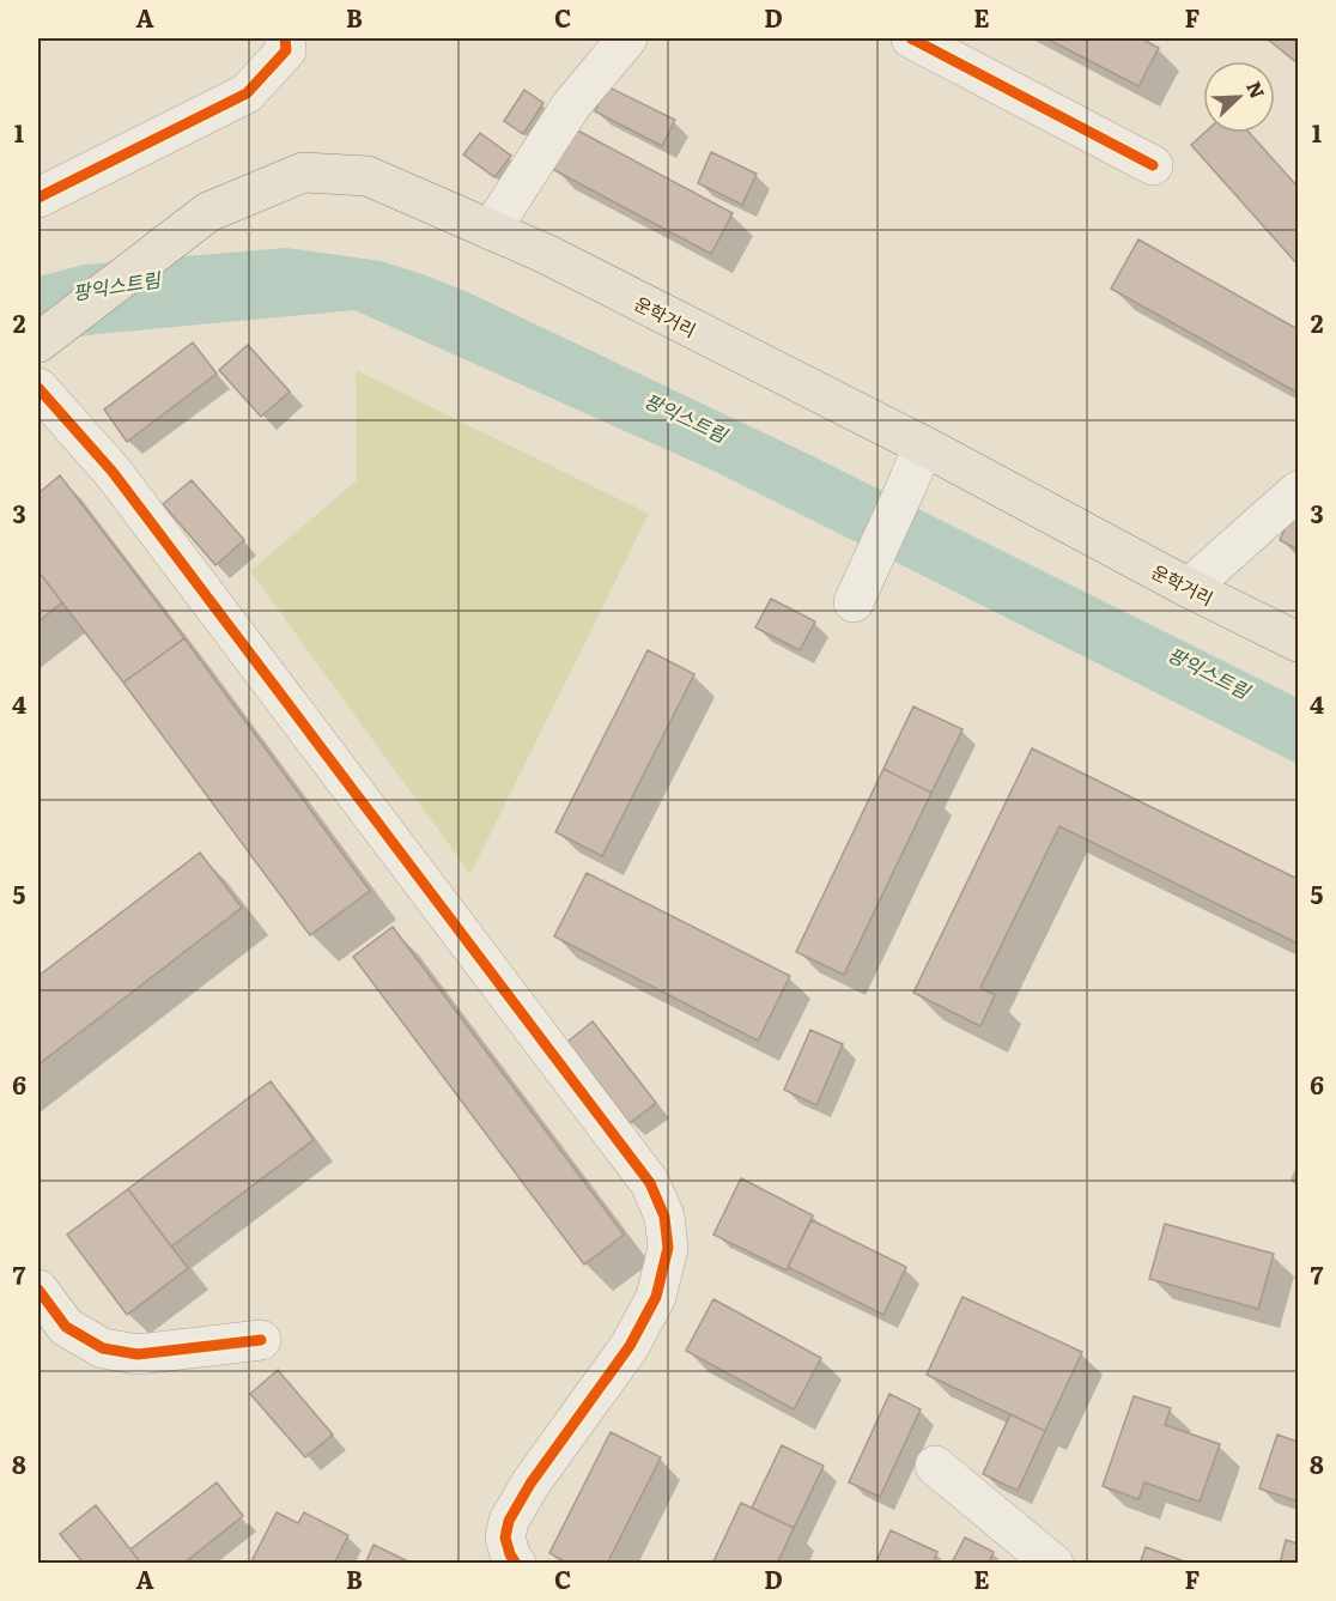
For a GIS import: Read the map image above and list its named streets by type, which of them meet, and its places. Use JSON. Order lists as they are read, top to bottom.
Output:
{
  "streets": {
    "main road": ["운학거리"]
  },
  "water": ["팡익스트림"],
  "north": "top right",
  "grid": {
    "columns": [
      "A",
      "B",
      "C",
      "D",
      "E",
      "F"
    ],
    "rows": [
      "1",
      "2",
      "3",
      "4",
      "5",
      "6",
      "7",
      "8"
    ]
  }
}
